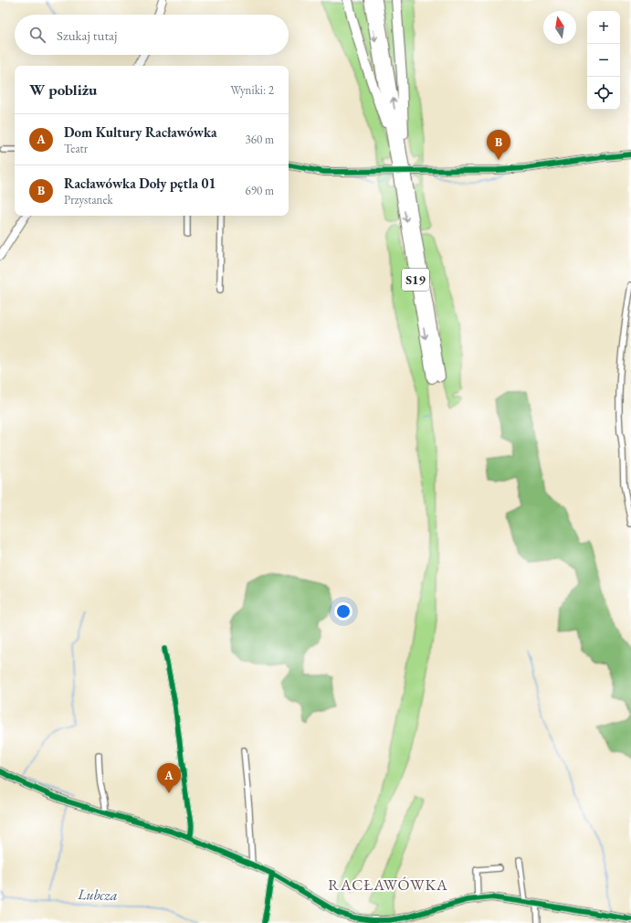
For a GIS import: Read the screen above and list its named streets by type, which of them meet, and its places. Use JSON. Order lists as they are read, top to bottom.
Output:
{
  "streets": {
    "highway": ["S19"]
  },
  "districts": ["RACŁAWÓWKA"],
  "water": ["Lubcza"],
  "north": "top",
  "page": {
    "map_buttons": ["+", "−"],
    "search": "Szukaj tutaj",
    "heading": ["W pobliżu", "Wyniki: 2"],
    "list": [
      {
        "mark": "A",
        "name": "Dom Kultury Racławówka",
        "note": "Teatr",
        "value": "360 m"
      },
      {
        "mark": "B",
        "name": "Racławówka Doły pętla 01",
        "note": "Przystanek",
        "value": "690 m"
      }
    ],
    "pins": ["B", "A"]
  }
}
